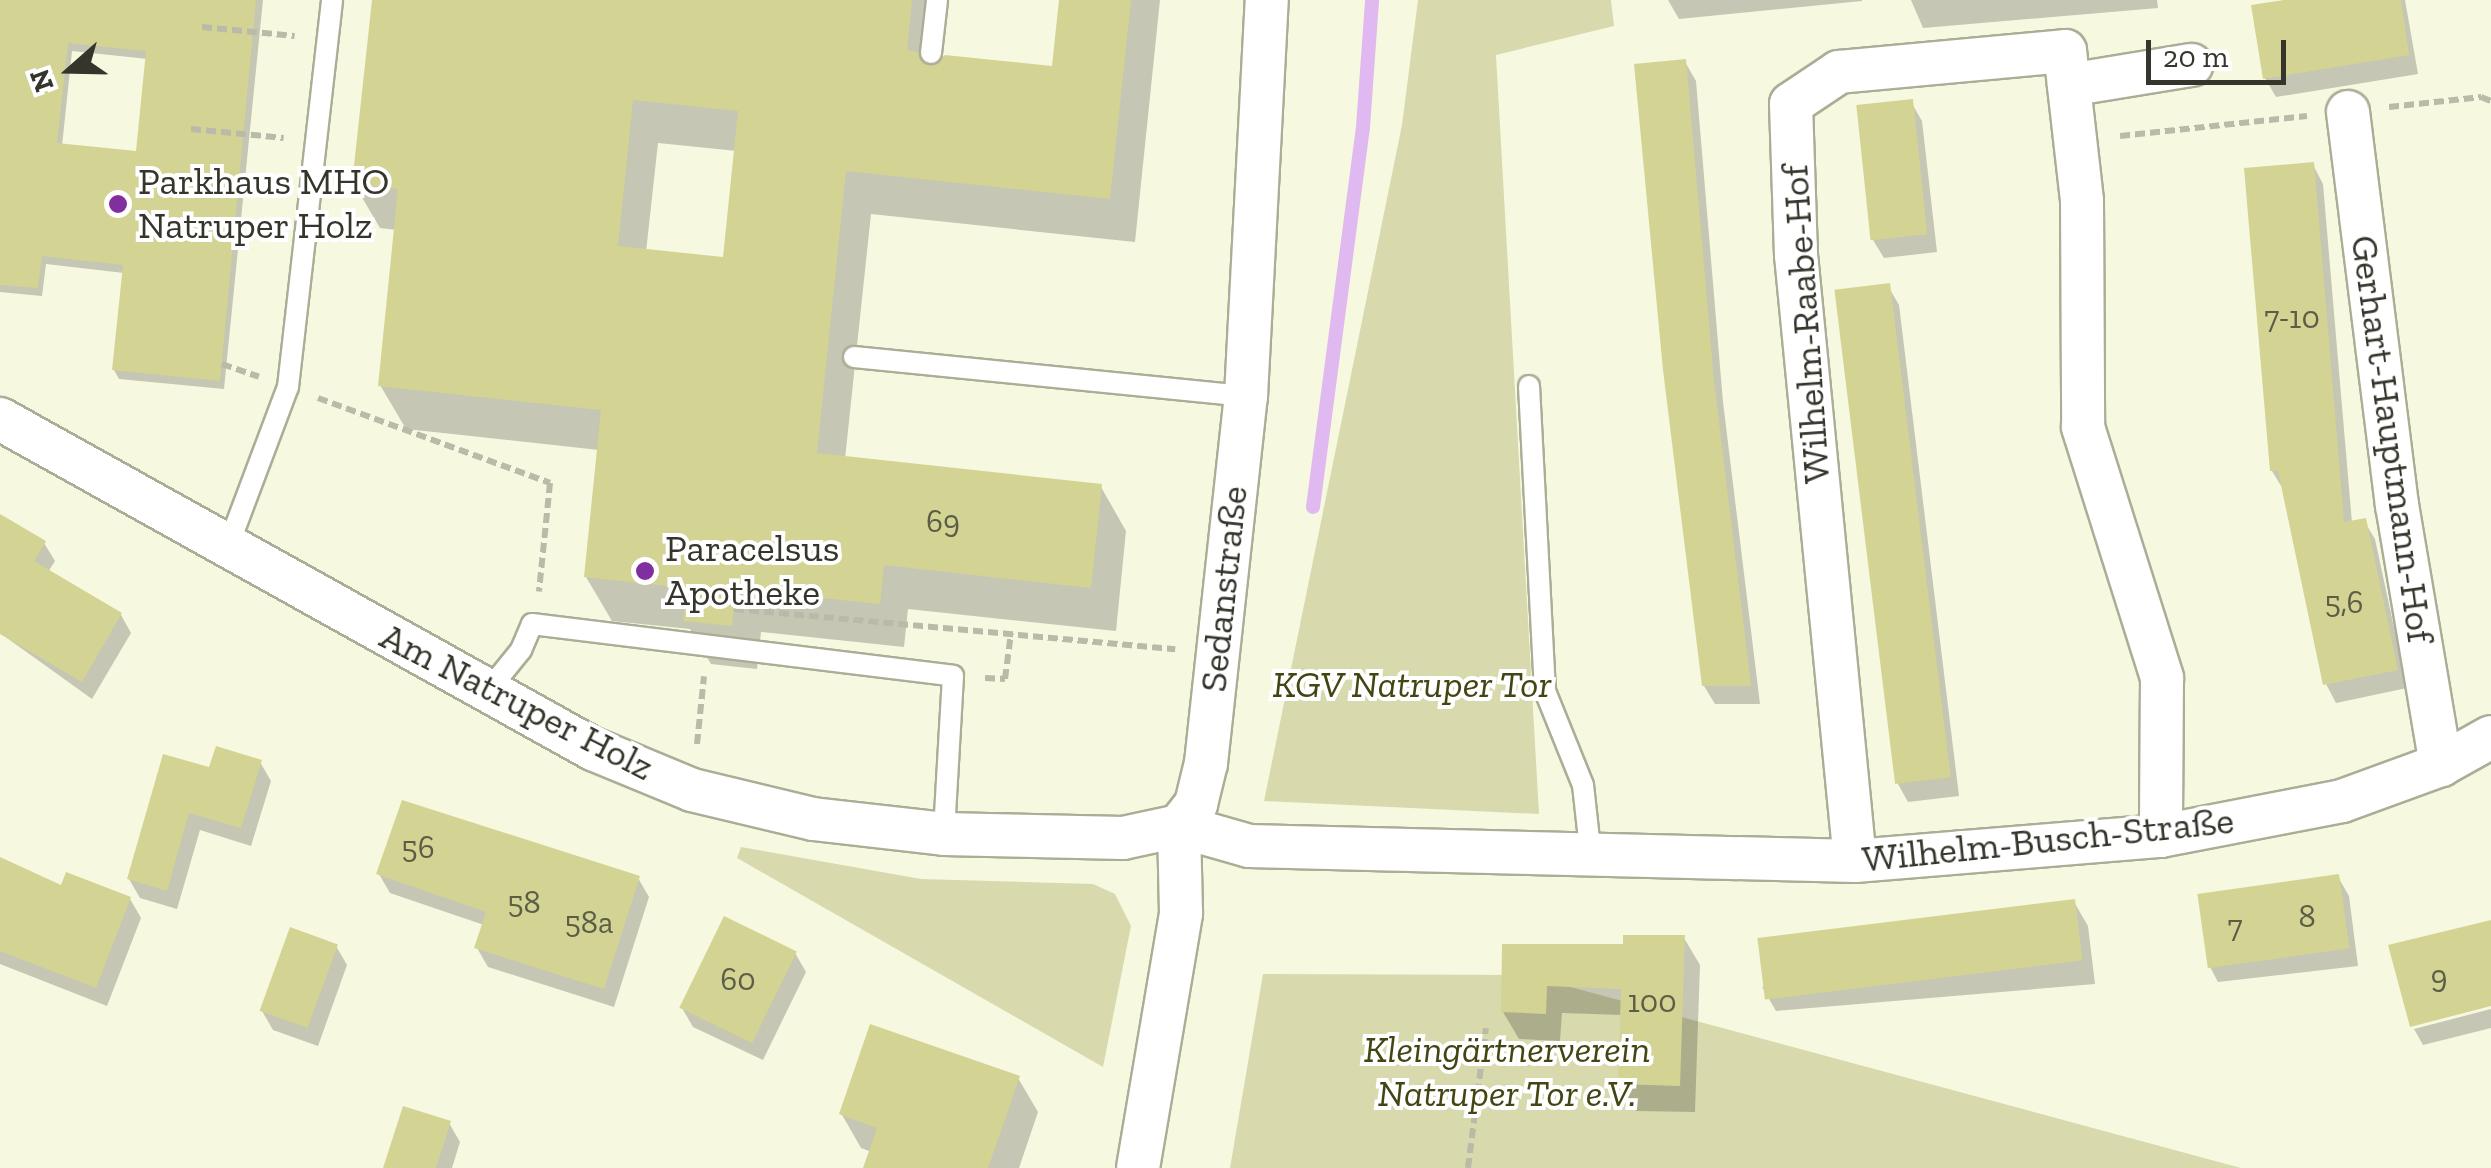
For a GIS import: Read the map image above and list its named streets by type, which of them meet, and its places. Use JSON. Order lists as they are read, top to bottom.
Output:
{
  "streets": {
    "street": [
      "Wilhelm-Raabe-Hof",
      "Gerhart-Hauptmann-Hof",
      "Sedanstraße",
      "Am Natruper Holz",
      "Wilhelm-Busch-Straße"
    ]
  },
  "crossings": [
    ["Wilhelm-Raabe-Hof", "Wilhelm-Busch-Straße"],
    ["Gerhart-Hauptmann-Hof", "Wilhelm-Busch-Straße"],
    ["Sedanstraße", "Am Natruper Holz"],
    ["Sedanstraße", "Wilhelm-Busch-Straße"],
    ["Am Natruper Holz", "Wilhelm-Busch-Straße"]
  ],
  "parks": ["KGV Natruper Tor", "Kleingärtnerverein Natruper Tor e.V."],
  "places": ["Parkhaus MHO Natruper Holz", "Paracelsus Apotheke"],
  "house_numbers": [
    "7-10",
    "69",
    "5,6",
    "56",
    "58",
    "8",
    "58a",
    "7",
    "9",
    "60",
    "100"
  ],
  "scale_bar": "20 m",
  "north": "left"
}
